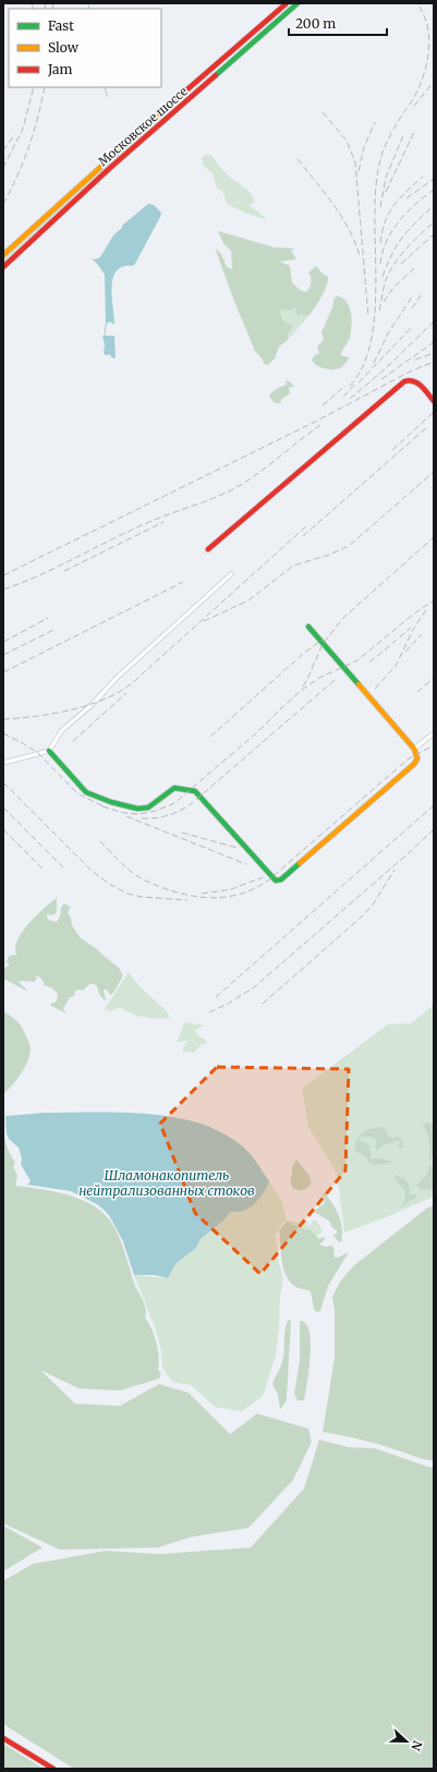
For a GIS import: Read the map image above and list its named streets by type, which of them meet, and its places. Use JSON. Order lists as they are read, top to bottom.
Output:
{
  "streets": {
    "street": ["Московское шоссе"]
  },
  "water": ["Шламонакопитель нейтрализованных стоков"],
  "legend": ["Fast", "Slow", "Jam"],
  "scale_bar": "200 m",
  "north": "right"
}
